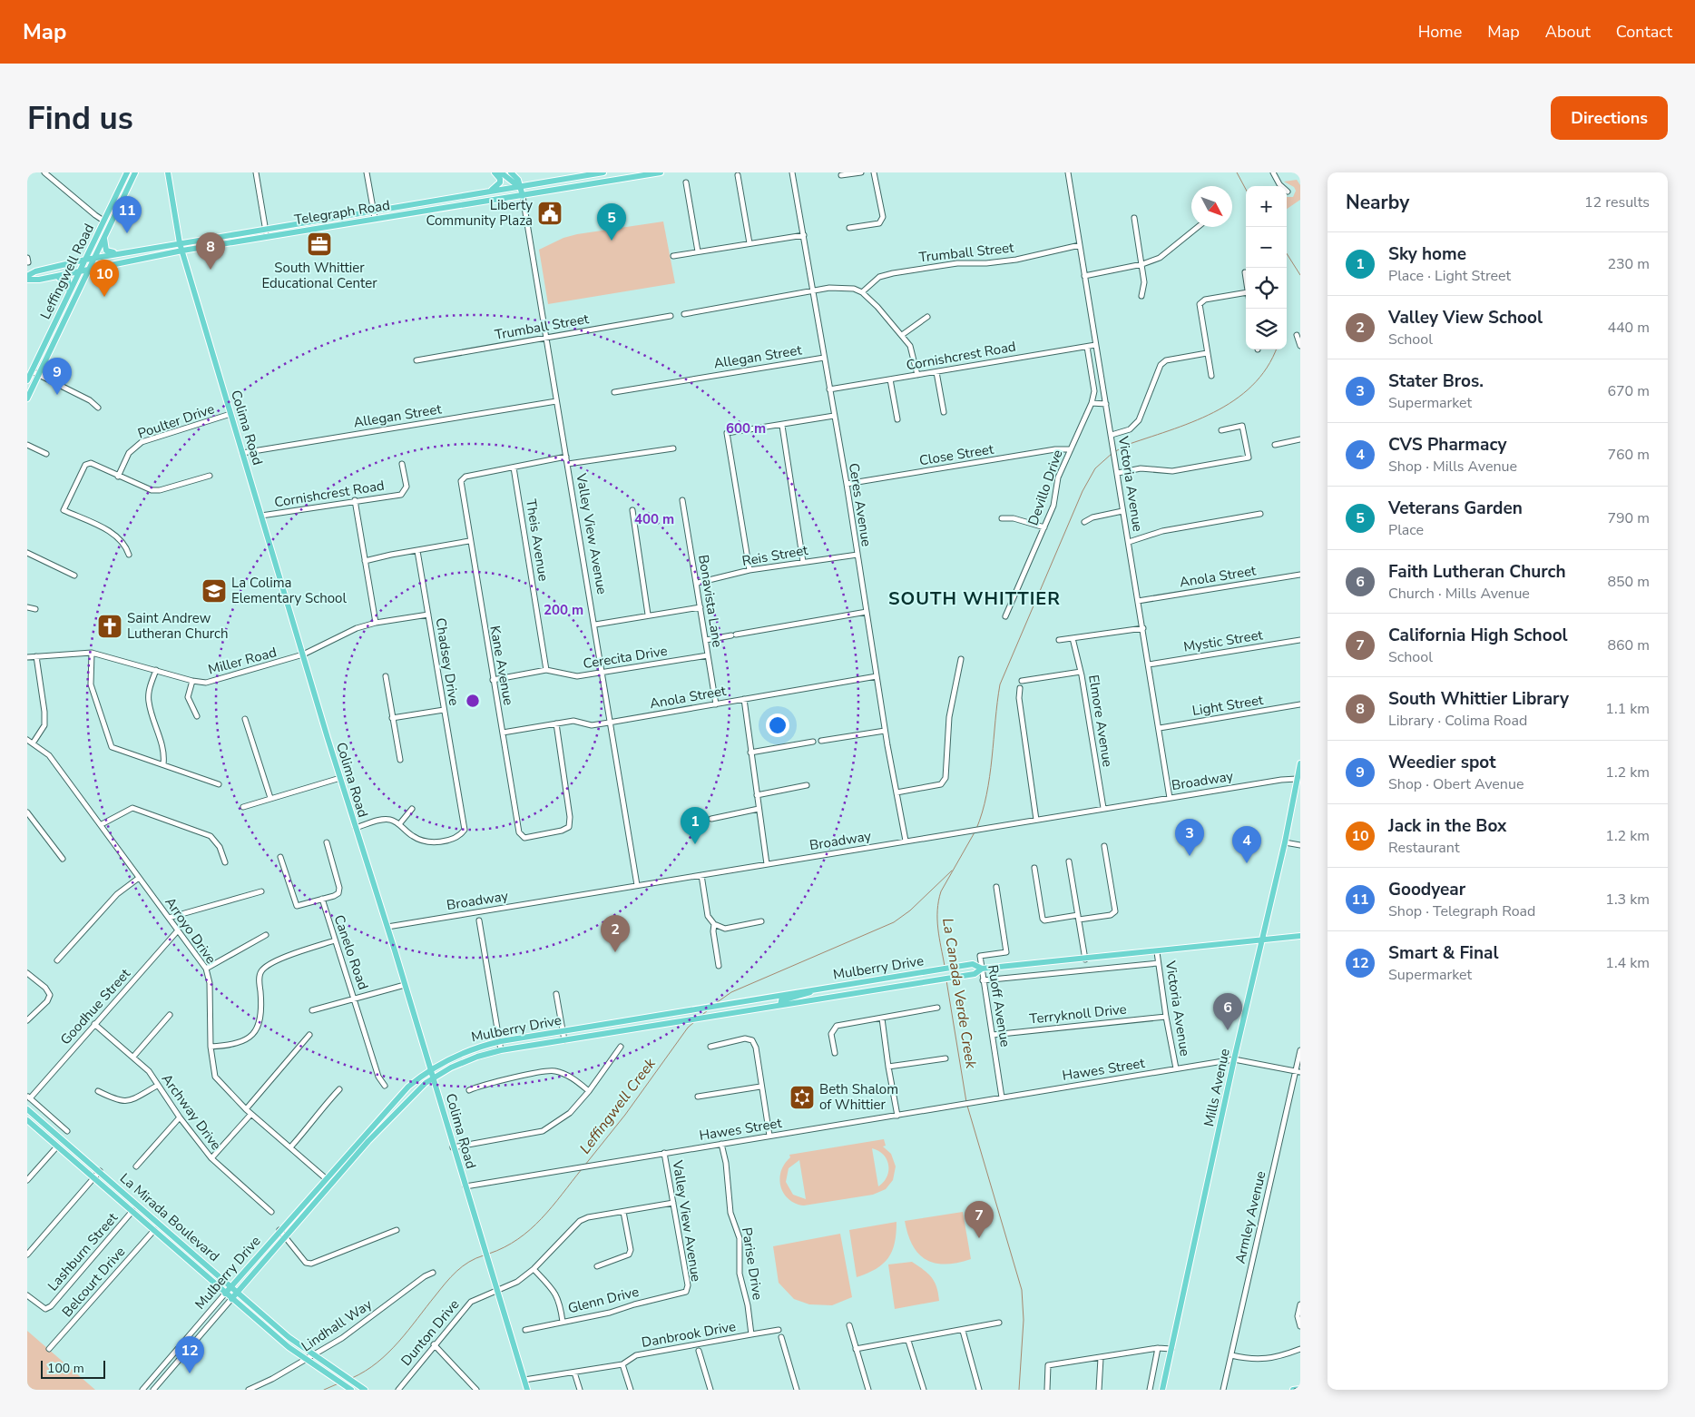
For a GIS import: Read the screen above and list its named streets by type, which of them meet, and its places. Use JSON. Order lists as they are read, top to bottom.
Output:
{
  "streets": {
    "main road": [
      "Telegraph Road",
      "Leffingwell Road",
      "Colima Road",
      "Valley View Avenue",
      "Mulberry Drive",
      "Mills Avenue",
      "La Mirada Boulevard"
    ],
    "street": [
      "Trumball Street",
      "Cornishcrest Road",
      "Allegan Street",
      "Poulter Drive",
      "Close Street",
      "Victoria Avenue",
      "Devillo Drive",
      "Ceres Avenue",
      "Theis Avenue",
      "Reis Street",
      "Anola Street",
      "Bonavista Lane",
      "Mystic Street",
      "Cerecita Drive",
      "Miller Road",
      "Chadsey Drive",
      "Kane Avenue",
      "Light Street",
      "Elmore Avenue",
      "Broadway",
      "Arroyo Drive",
      "Canelo Road",
      "Ruoff Avenue",
      "Goodhue Street",
      "Terryknoll Drive",
      "Hawes Street",
      "Archway Drive",
      "Armley Avenue",
      "Lashburn Street",
      "Parise Drive",
      "Belcourt Drive",
      "Glenn Drive",
      "Lindhall Way",
      "Dunton Drive",
      "Danbrook Drive"
    ]
  },
  "crossings": [
    ["Telegraph Road", "Leffingwell Road"],
    ["Telegraph Road", "Colima Road"],
    ["Telegraph Road", "Valley View Avenue"],
    ["Trumball Street", "Victoria Avenue"],
    ["Trumball Street", "Valley View Avenue"],
    ["Cornishcrest Road", "Colima Road"],
    ["Cornishcrest Road", "Victoria Avenue"],
    ["Cornishcrest Road", "Ceres Avenue"],
    ["Allegan Street", "Colima Road"],
    ["Allegan Street", "Ceres Avenue"],
    ["Allegan Street", "Valley View Avenue"],
    ["Poulter Drive", "Colima Road"],
    ["Colima Road", "Miller Road"],
    ["Colima Road", "Broadway"],
    ["Colima Road", "Mulberry Drive"],
    ["Colima Road", "Hawes Street"],
    ["Colima Road", "Dunton Drive"],
    ["Colima Road", "Danbrook Drive"],
    ["Close Street", "Devillo Drive"],
    ["Close Street", "Ceres Avenue"],
    ["Victoria Avenue", "Anola Street"],
    ["Victoria Avenue", "Mystic Street"],
    ["Victoria Avenue", "Light Street"],
    ["Victoria Avenue", "Broadway"],
    ["Victoria Avenue", "Mulberry Drive"],
    ["Victoria Avenue", "Terryknoll Drive"],
    ["Victoria Avenue", "Hawes Street"],
    ["Ceres Avenue", "Reis Street"],
    ["Ceres Avenue", "Anola Street"],
    ["Ceres Avenue", "Broadway"],
    ["Valley View Avenue", "Anola Street"],
    ["Valley View Avenue", "Cerecita Drive"],
    ["Valley View Avenue", "Broadway"],
    ["Valley View Avenue", "Hawes Street"],
    ["Valley View Avenue", "Glenn Drive"],
    ["Valley View Avenue", "Dunton Drive"],
    ["Theis Avenue", "Cerecita Drive"],
    ["Theis Avenue", "Kane Avenue"],
    ["Reis Street", "Bonavista Lane"],
    ["Anola Street", "Bonavista Lane"],
    ["Anola Street", "Kane Avenue"],
    ["Bonavista Lane", "Cerecita Drive"],
    ["Cerecita Drive", "Kane Avenue"],
    ["Elmore Avenue", "Broadway"],
    ["Broadway", "Mills Avenue"],
    ["Arroyo Drive", "Mulberry Drive"],
    ["Arroyo Drive", "Goodhue Street"],
    ["Mulberry Drive", "Ruoff Avenue"],
    ["Mulberry Drive", "Mills Avenue"],
    ["Mulberry Drive", "La Mirada Boulevard"],
    ["Ruoff Avenue", "Terryknoll Drive"],
    ["Ruoff Avenue", "Hawes Street"],
    ["Goodhue Street", "Archway Drive"],
    ["Hawes Street", "Mills Avenue"],
    ["Hawes Street", "Armley Avenue"],
    ["Hawes Street", "Parise Drive"],
    ["La Mirada Boulevard", "Lashburn Street"],
    ["La Mirada Boulevard", "Belcourt Drive"],
    ["La Mirada Boulevard", "Lindhall Way"],
    ["Parise Drive", "Danbrook Drive"]
  ],
  "districts": ["SOUTH WHITTIER"],
  "water": ["La Canada Verde Creek", "Leffingwell Creek"],
  "places": {
    "public building": ["Liberty Community Plaza"],
    "office": ["South Whittier Educational Center"],
    "school or university": ["La Colima Elementary School"],
    "church": ["Saint Andrew Lutheran Church"],
    "synagogue": ["Beth Shalom of Whittier"]
  },
  "scale_bar": "100 m",
  "north": "bottom right",
  "page": {
    "header": "Map",
    "nav": [
      "Home",
      "Map",
      "About",
      "Contact"
    ],
    "buttons": "Directions",
    "title": "Find us",
    "heading": ["Nearby", "12 results"],
    "map_buttons": ["+", "−"],
    "pins": [
      "11",
      "5",
      "8",
      "10",
      "9",
      "1",
      "3",
      "4",
      "2",
      "6",
      "7",
      "12"
    ],
    "list": [
      {
        "mark": "1",
        "name": "Sky home",
        "note": "Place · Light Street",
        "value": "230 m"
      },
      {
        "mark": "2",
        "name": "Valley View School",
        "note": "School",
        "value": "440 m"
      },
      {
        "mark": "3",
        "name": "Stater Bros.",
        "note": "Supermarket",
        "value": "670 m"
      },
      {
        "mark": "4",
        "name": "CVS Pharmacy",
        "note": "Shop · Mills Avenue",
        "value": "760 m"
      },
      {
        "mark": "5",
        "name": "Veterans Garden",
        "note": "Place",
        "value": "790 m"
      },
      {
        "mark": "6",
        "name": "Faith Lutheran Church",
        "note": "Church · Mills Avenue",
        "value": "850 m"
      },
      {
        "mark": "7",
        "name": "California High School",
        "note": "School",
        "value": "860 m"
      },
      {
        "mark": "8",
        "name": "South Whittier Library",
        "note": "Library · Colima Road",
        "value": "1.1 km"
      },
      {
        "mark": "9",
        "name": "Weedier spot",
        "note": "Shop · Obert Avenue",
        "value": "1.2 km"
      },
      {
        "mark": "10",
        "name": "Jack in the Box",
        "note": "Restaurant",
        "value": "1.2 km"
      },
      {
        "mark": "11",
        "name": "Goodyear",
        "note": "Shop · Telegraph Road",
        "value": "1.3 km"
      },
      {
        "mark": "12",
        "name": "Smart & Final",
        "note": "Supermarket",
        "value": "1.4 km"
      }
    ],
    "scale": "100 m"
  },
  "rings": ["600 m", "400 m", "200 m"]
}
